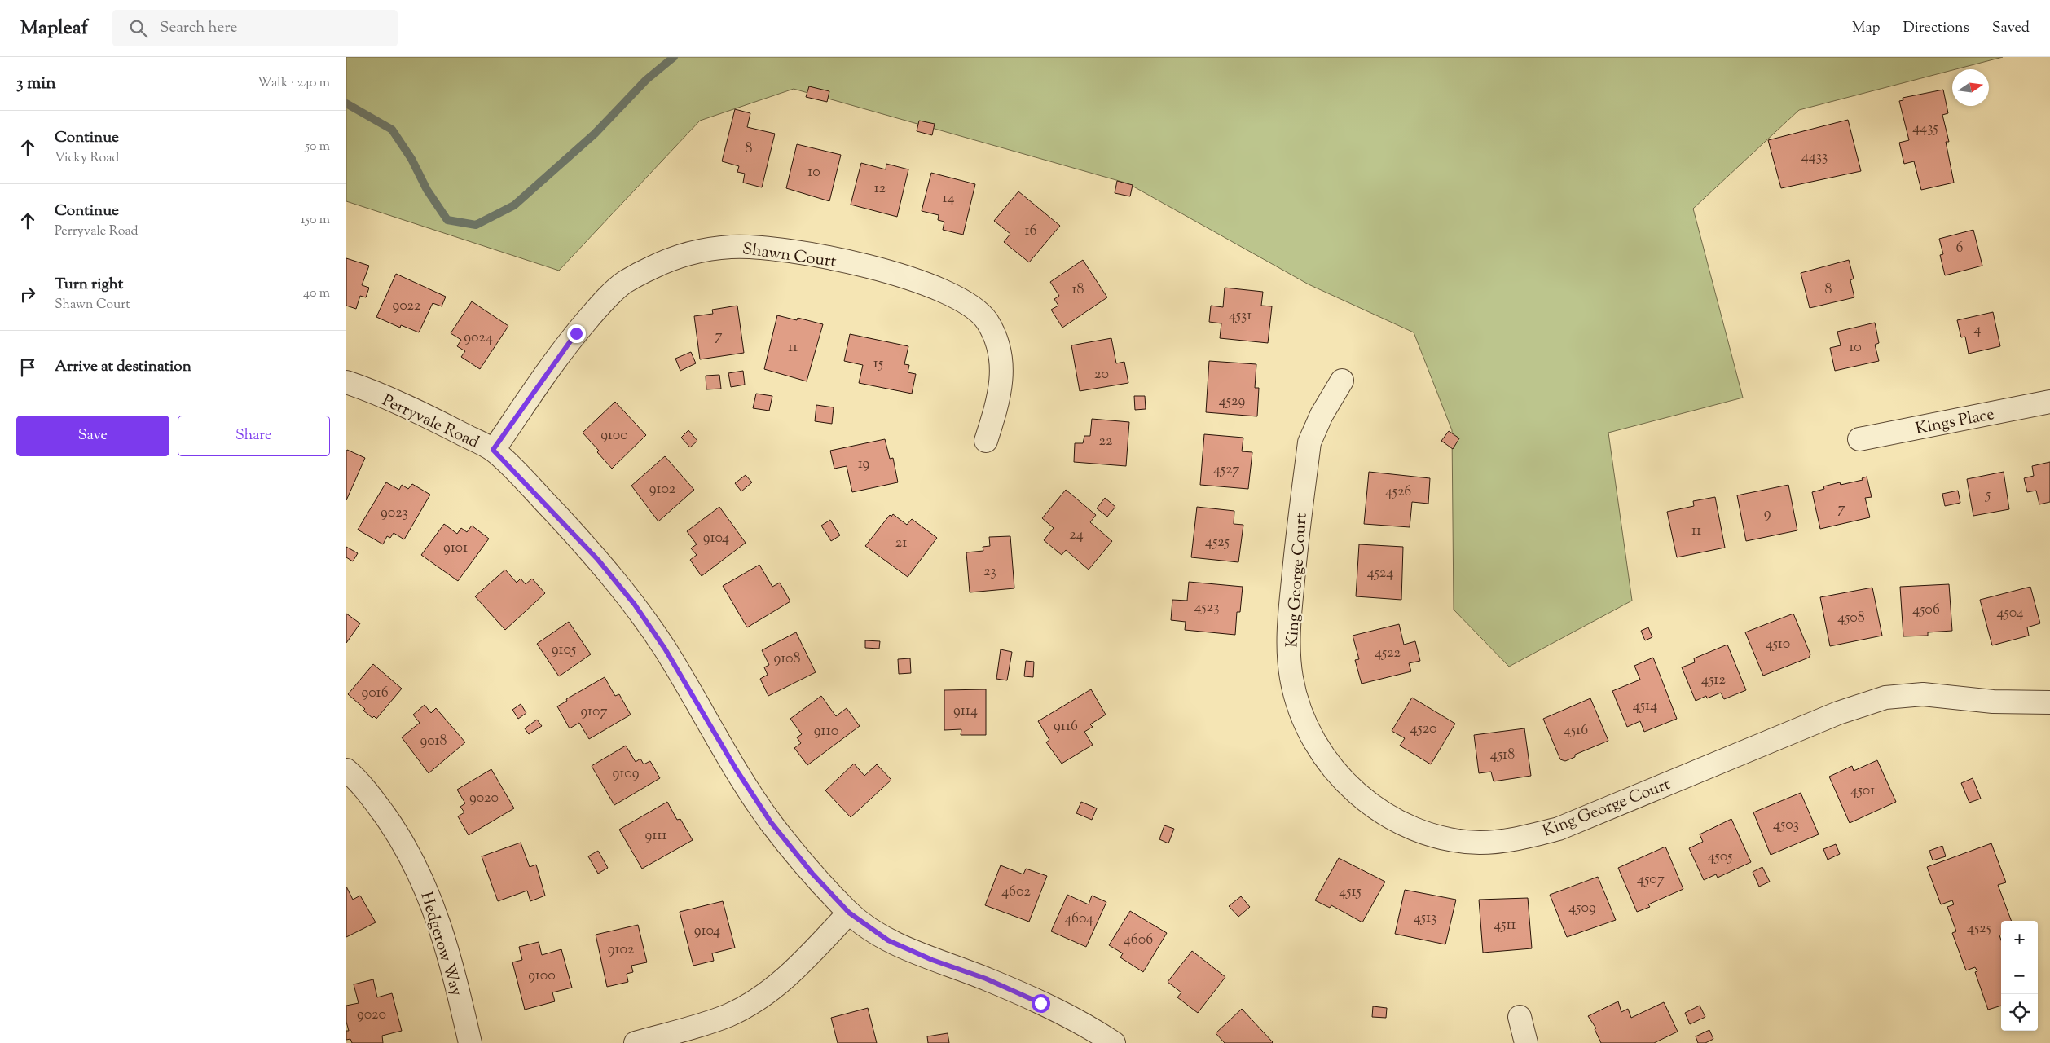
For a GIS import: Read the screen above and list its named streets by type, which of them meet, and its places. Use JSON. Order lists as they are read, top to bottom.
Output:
{
  "streets": {
    "street": [
      "Shawn Court",
      "Perryvale Road",
      "Kings Place",
      "King George Court",
      "Hedgerow Way"
    ]
  },
  "crossings": [
    ["Shawn Court", "Perryvale Road"]
  ],
  "house_numbers": [
    "4435",
    "8",
    "4433",
    "10",
    "12",
    "14",
    "16",
    "6",
    "18",
    "8",
    "9022",
    "4531",
    "4",
    "7",
    "9024",
    "11",
    "10",
    "15",
    "20",
    "4529",
    "9100",
    "22",
    "19",
    "4527",
    "9102",
    "4526",
    "5",
    "7",
    "9023",
    "9",
    "11",
    "24",
    "9104",
    "4525",
    "21",
    "9101",
    "23",
    "4524",
    "4523",
    "4506",
    "4504",
    "4508",
    "4510",
    "9105",
    "4522",
    "9108",
    "4512",
    "9016",
    "4514",
    "9114",
    "9107",
    "9116",
    "4520",
    "4516",
    "9110",
    "9018",
    "4518",
    "9109",
    "4501",
    "9020",
    "4503",
    "9111",
    "4505",
    "4507",
    "4602",
    "4515",
    "4509",
    "4513",
    "4604",
    "4511",
    "4525",
    "9104",
    "4606",
    "9102",
    "9100",
    "9020"
  ],
  "north": "right",
  "page": {
    "header": "Mapleaf",
    "search": "Search here",
    "nav": ["Map", "Directions", "Saved"],
    "heading": ["3 min", "Walk · 240 m"],
    "list": [
      ["Continue", "Vicky Road", "50 m"],
      ["Continue", "Perryvale Road", "150 m"],
      ["Turn right", "Shawn Court", "40 m"],
      "Arrive at destination"
    ],
    "buttons": ["Save", "Share"],
    "map_buttons": ["+", "−"]
  }
}
